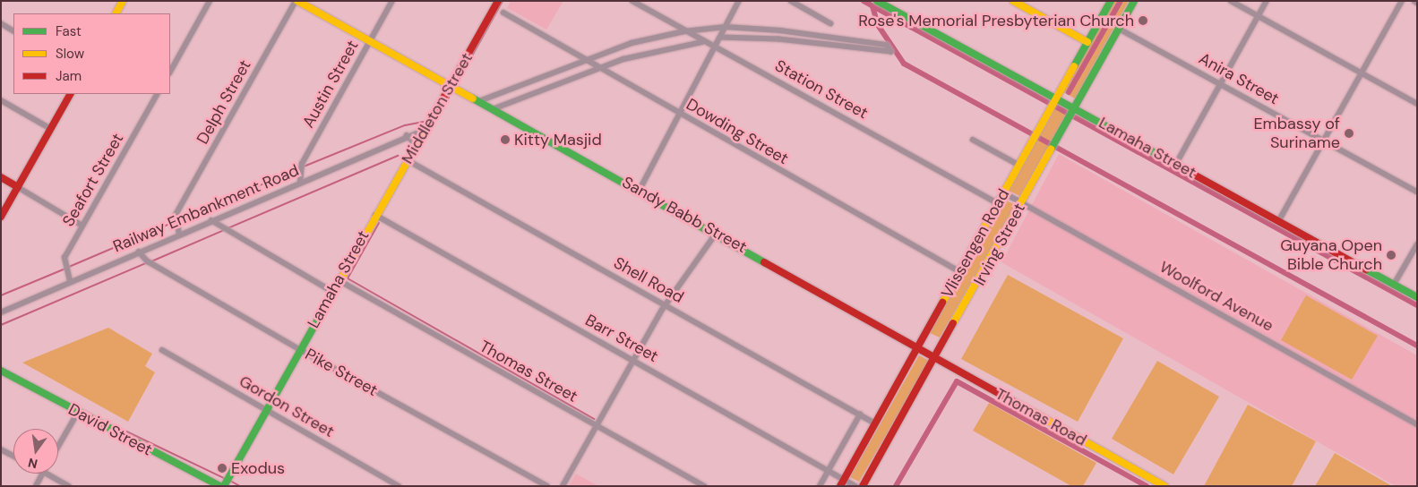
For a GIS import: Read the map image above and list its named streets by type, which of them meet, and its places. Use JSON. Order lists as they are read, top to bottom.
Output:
{
  "streets": {
    "street": [
      "Anira Street",
      "Austin Street",
      "Station Street",
      "Delph Street",
      "Middleton Street",
      "Dowding Street",
      "Lamaha Street",
      "Seafort Street",
      "Railway Embankment Road",
      "Sandy Babb Street",
      "Vlissengen Road",
      "Irving Street",
      "Shell Road",
      "Woolford Avenue",
      "Barr Street",
      "Thomas Street",
      "Pike Street",
      "Gordon Street",
      "Thomas Road",
      "David Street"
    ]
  },
  "crossings": [
    ["Anira Street", "Irving Street"],
    ["Austin Street", "Railway Embankment Road"],
    ["Austin Street", "Sandy Babb Street"],
    ["Station Street", "Vlissengen Road"],
    ["Delph Street", "Railway Embankment Road"],
    ["Delph Street", "Sandy Babb Street"],
    ["Middleton Street", "Lamaha Street"],
    ["Middleton Street", "Railway Embankment Road"],
    ["Middleton Street", "Sandy Babb Street"],
    ["Middleton Street", "Shell Road"],
    ["Middleton Street", "Barr Street"],
    ["Dowding Street", "Vlissengen Road"],
    ["Lamaha Street", "Vlissengen Road"],
    ["Lamaha Street", "Irving Street"],
    ["Lamaha Street", "Barr Street"],
    ["Lamaha Street", "Thomas Street"],
    ["Lamaha Street", "Pike Street"],
    ["Lamaha Street", "Gordon Street"],
    ["Lamaha Street", "David Street"],
    ["Seafort Street", "Railway Embankment Road"],
    ["Railway Embankment Road", "Pike Street"],
    ["Sandy Babb Street", "Vlissengen Road"],
    ["Sandy Babb Street", "Thomas Road"],
    ["Vlissengen Road", "Shell Road"],
    ["Vlissengen Road", "Woolford Avenue"],
    ["Vlissengen Road", "Barr Street"],
    ["Vlissengen Road", "Thomas Road"],
    ["Irving Street", "Woolford Avenue"],
    ["Irving Street", "Thomas Road"]
  ],
  "places": [
    "Rose's Memorial Presbyterian Church",
    "Embassy of Suriname",
    "Kitty Masjid",
    "Guyana Open Bible Church",
    "Exodus"
  ],
  "legend": ["Fast", "Slow", "Jam"],
  "north": "bottom"
}
